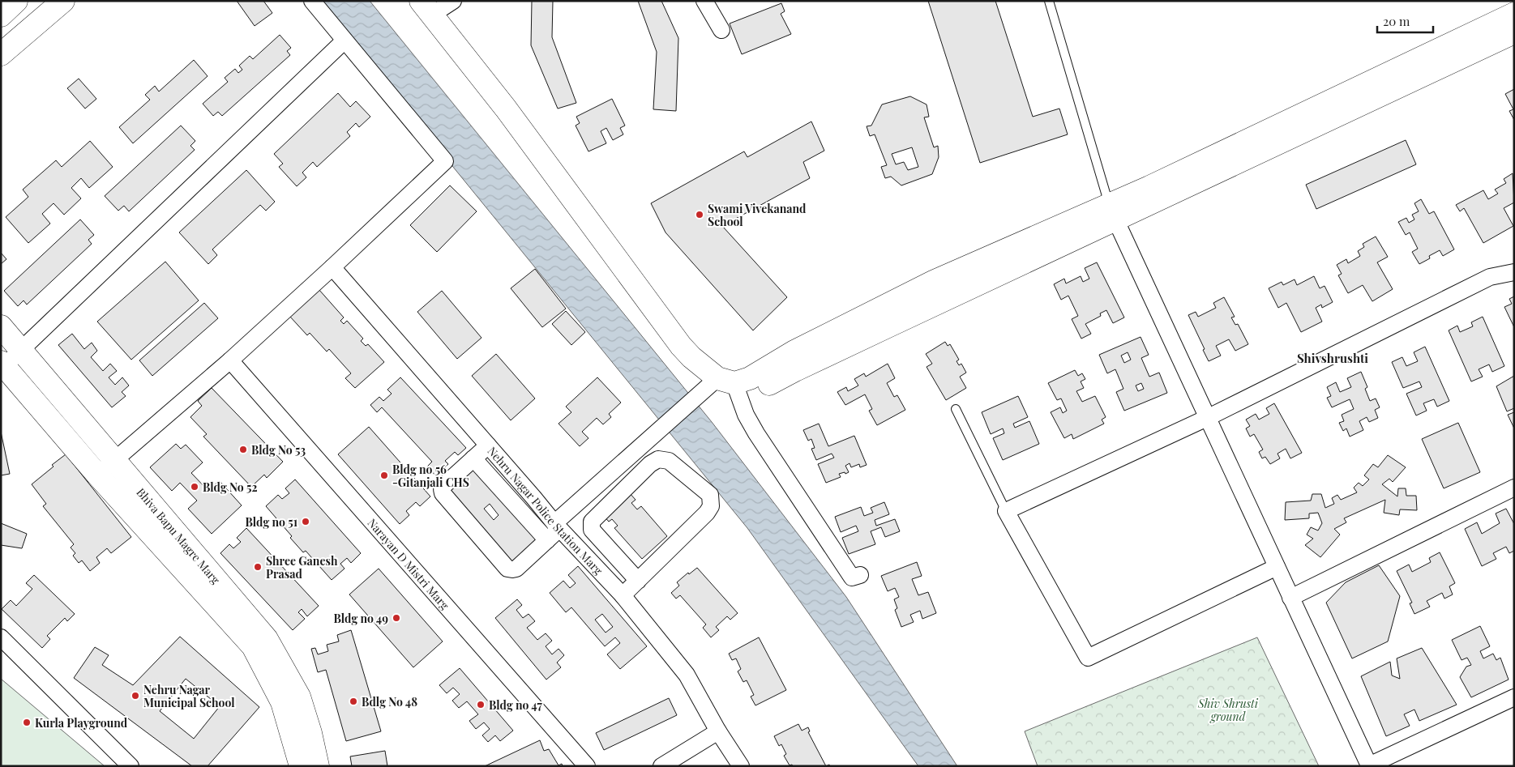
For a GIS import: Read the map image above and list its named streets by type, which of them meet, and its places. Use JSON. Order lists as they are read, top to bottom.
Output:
{
  "streets": {
    "street": ["Nehru Nagar Police Station Marg", "Bhiva Bapu Magre Marg", "Narayan D Mistri Marg"]
  },
  "districts": ["Shivshrushti"],
  "parks": ["Shiv Shrusti ground"],
  "places": [
    "Swami Vivekanand School",
    "Bldg No 53",
    "Bldg no 56 -Gitanjali CHS",
    "Bldg No 52",
    "Bldg no 51",
    "Shree Ganesh Prasad",
    "Bldg no 49",
    "Nehru Nagar Municipal School",
    "Bdlg No 48",
    "Bldg no 47",
    "Kurla Playground"
  ],
  "scale_bar": "20 m"
}
